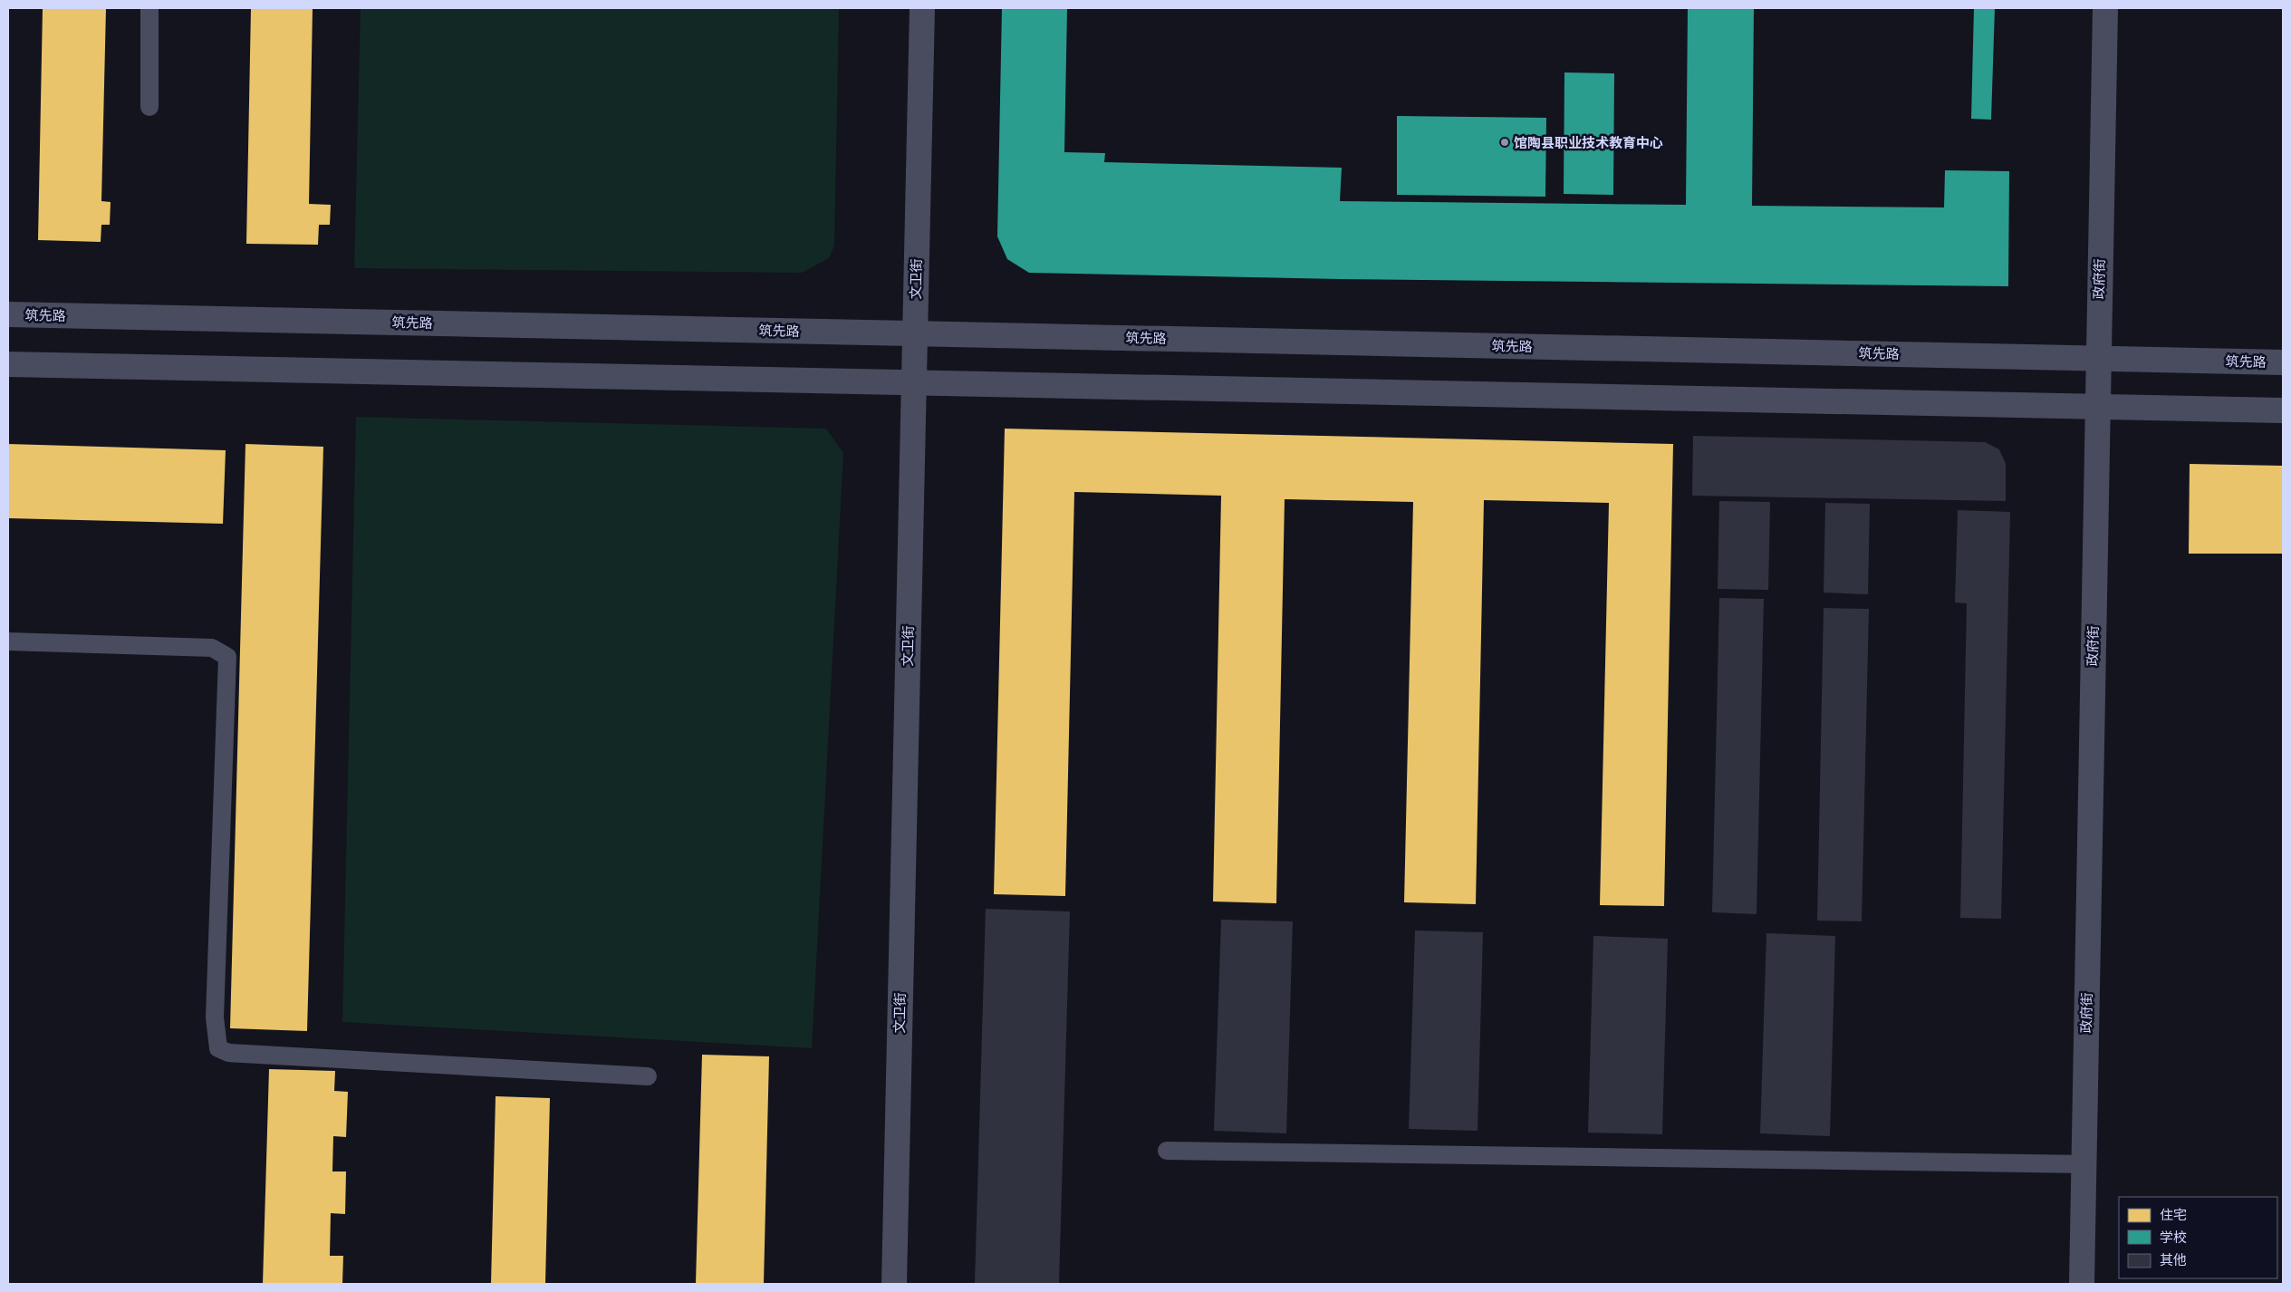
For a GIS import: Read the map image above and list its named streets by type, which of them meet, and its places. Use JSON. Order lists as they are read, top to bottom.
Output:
{
  "streets": {
    "street": ["文卫街", "政府街", "筑先路"]
  },
  "crossings": [
    ["文卫街", "筑先路"],
    ["政府街", "筑先路"]
  ],
  "places": ["馆陶县职业技术教育中心"],
  "legend": ["住宅", "学校", "其他"]
}
